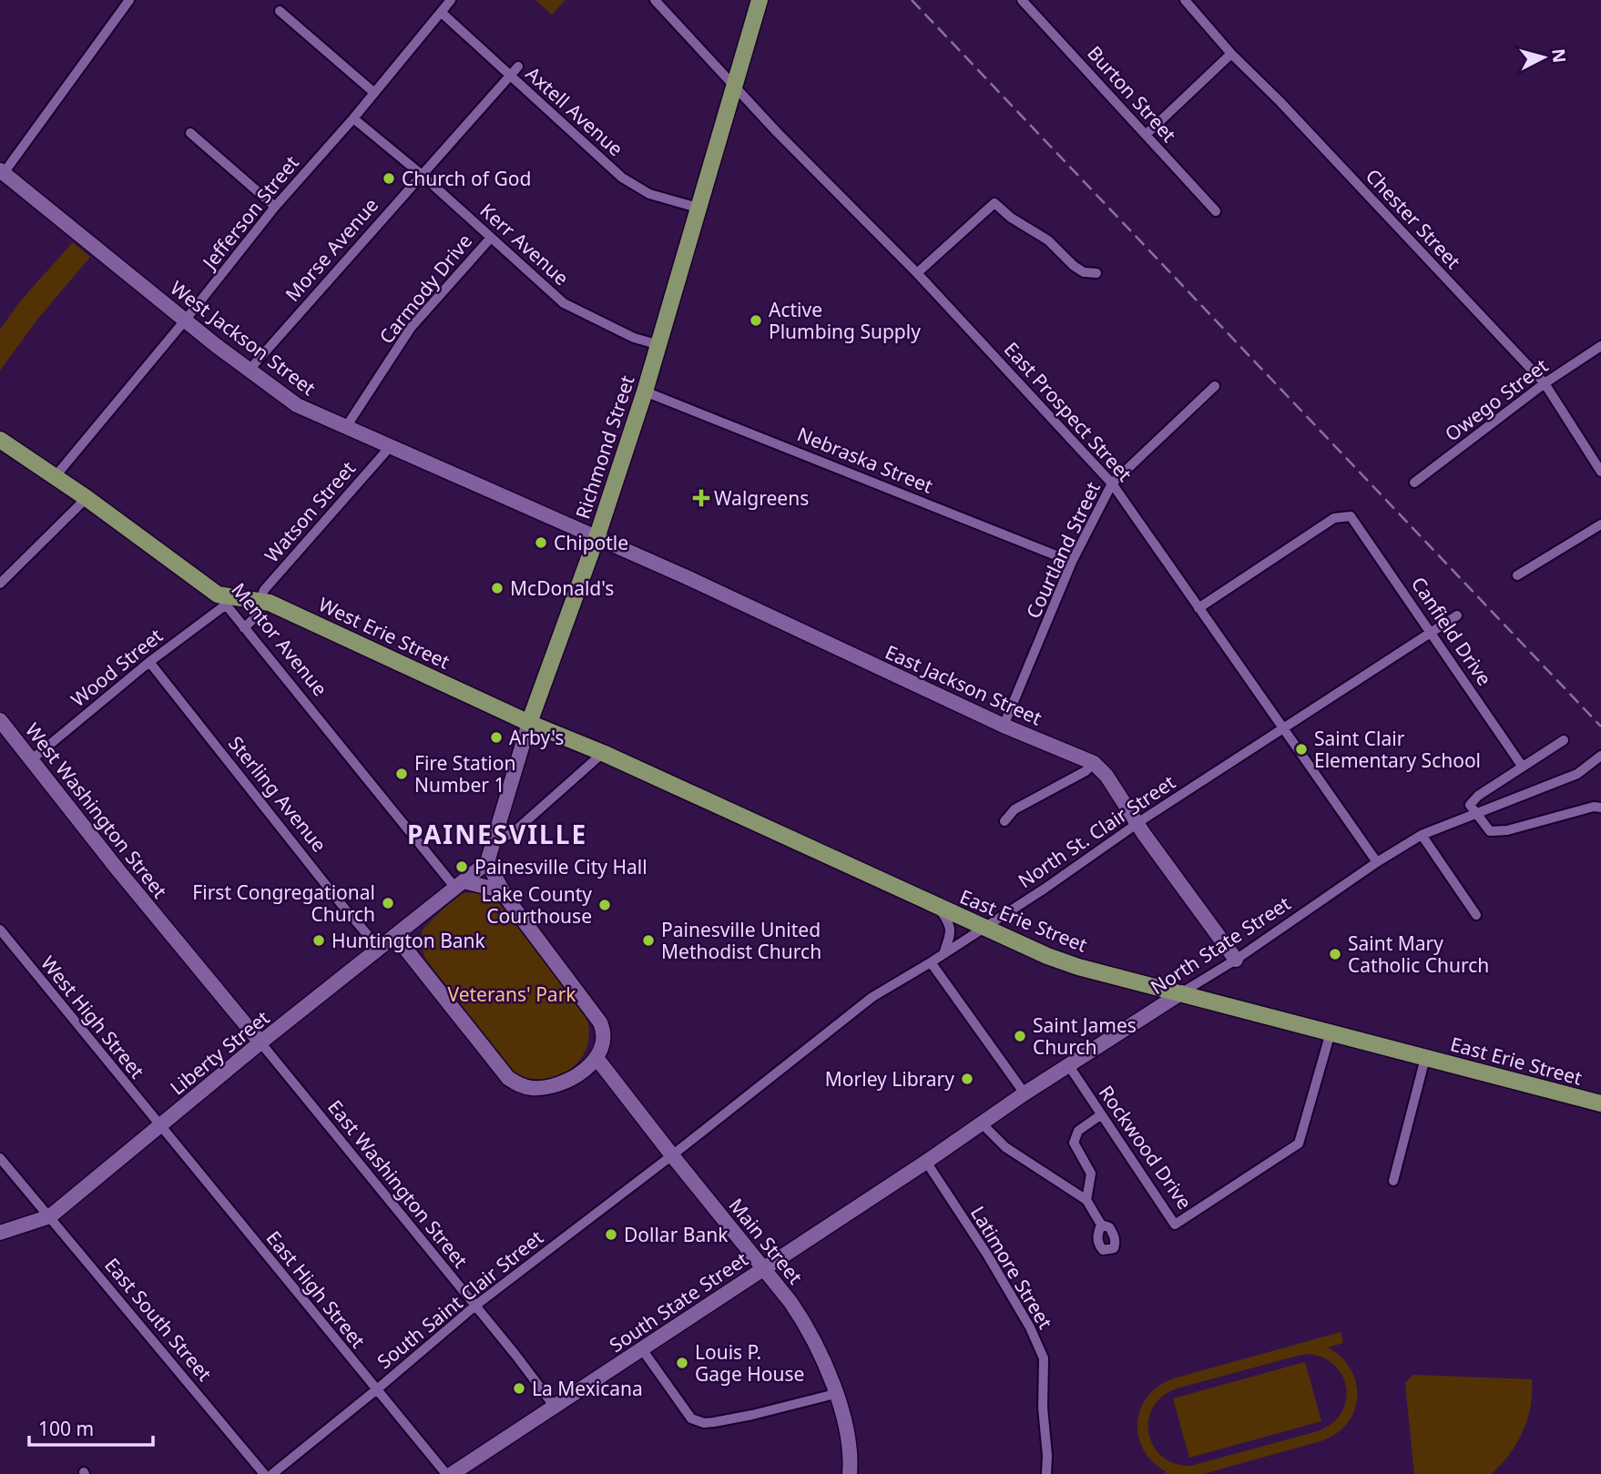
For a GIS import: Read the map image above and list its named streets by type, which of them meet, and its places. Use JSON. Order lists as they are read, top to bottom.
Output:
{
  "streets": {
    "main road": [
      "Richmond Street",
      "West Erie Street",
      "Mentor Avenue",
      "East Erie Street"
    ],
    "street": [
      "Burton Street",
      "Axtell Avenue",
      "Jefferson Street",
      "Chester Street",
      "Kerr Avenue",
      "Morse Avenue",
      "Carmody Drive",
      "West Jackson Street",
      "Owego Street",
      "East Prospect Street",
      "Nebraska Street",
      "Watson Street",
      "Courtland Street",
      "Canfield Drive",
      "Wood Street",
      "East Jackson Street",
      "Sterling Avenue",
      "West Washington Street",
      "North St. Clair Street",
      "North State Street",
      "West High Street",
      "Liberty Street",
      "Rockwood Drive",
      "East Washington Street",
      "Main Street",
      "Latimore Street",
      "East High Street",
      "South Saint Clair Street",
      "South State Street",
      "East South Street"
    ]
  },
  "crossings": [
    ["Axtell Avenue", "Jefferson Street"],
    ["Axtell Avenue", "Morse Avenue"],
    ["Axtell Avenue", "Richmond Street"],
    ["Jefferson Street", "Kerr Avenue"],
    ["Jefferson Street", "West Jackson Street"],
    ["Jefferson Street", "Mentor Avenue"],
    ["Chester Street", "Owego Street"],
    ["Kerr Avenue", "Morse Avenue"],
    ["Kerr Avenue", "Carmody Drive"],
    ["Kerr Avenue", "Richmond Street"],
    ["Morse Avenue", "West Jackson Street"],
    ["Carmody Drive", "West Jackson Street"],
    ["West Jackson Street", "Richmond Street"],
    ["West Jackson Street", "Watson Street"],
    ["West Jackson Street", "East Jackson Street"],
    ["East Prospect Street", "Richmond Street"],
    ["East Prospect Street", "Courtland Street"],
    ["East Prospect Street", "Canfield Drive"],
    ["East Prospect Street", "North St. Clair Street"],
    ["East Prospect Street", "North State Street"],
    ["Richmond Street", "Nebraska Street"],
    ["Richmond Street", "West Erie Street"],
    ["Richmond Street", "East Jackson Street"],
    ["Richmond Street", "East Erie Street"],
    ["Nebraska Street", "Courtland Street"],
    ["Watson Street", "West Erie Street"],
    ["Watson Street", "Mentor Avenue"],
    ["Courtland Street", "East Jackson Street"],
    ["Canfield Drive", "North St. Clair Street"],
    ["West Erie Street", "Mentor Avenue"],
    ["West Erie Street", "Wood Street"],
    ["West Erie Street", "East Erie Street"],
    ["Mentor Avenue", "Wood Street"],
    ["Mentor Avenue", "Liberty Street"],
    ["Wood Street", "Sterling Avenue"],
    ["Wood Street", "West Washington Street"],
    ["East Jackson Street", "North St. Clair Street"],
    ["East Jackson Street", "North State Street"],
    ["Sterling Avenue", "Liberty Street"],
    ["West Washington Street", "Liberty Street"],
    ["West Washington Street", "East Washington Street"],
    ["North St. Clair Street", "East Erie Street"],
    ["North St. Clair Street", "Main Street"],
    ["North St. Clair Street", "South Saint Clair Street"],
    ["East Erie Street", "North State Street"],
    ["East Erie Street", "Rockwood Drive"],
    ["North State Street", "Rockwood Drive"],
    ["North State Street", "Latimore Street"],
    ["North State Street", "South State Street"],
    ["West High Street", "Liberty Street"],
    ["West High Street", "East High Street"],
    ["Liberty Street", "East Washington Street"],
    ["Liberty Street", "East High Street"],
    ["Liberty Street", "East South Street"],
    ["East Washington Street", "South Saint Clair Street"],
    ["East Washington Street", "South State Street"],
    ["Main Street", "South Saint Clair Street"],
    ["Main Street", "South State Street"],
    ["Latimore Street", "South State Street"],
    ["East High Street", "South Saint Clair Street"]
  ],
  "districts": ["PAINESVILLE"],
  "parks": ["Veterans' Park"],
  "places": {
    "other": [
      "Church of God",
      "Active Plumbing Supply",
      "Chipotle",
      "McDonald's",
      "Arby's",
      "Saint Clair Elementary School",
      "Fire Station Number 1",
      "Painesville City Hall",
      "First Congregational Church",
      "Lake County Courthouse",
      "Huntington Bank",
      "Painesville United Methodist Church",
      "Saint Mary Catholic Church",
      "Saint James Church",
      "Morley Library",
      "Dollar Bank",
      "Louis P. Gage House",
      "La Mexicana"
    ],
    "health": ["Walgreens"]
  },
  "scale_bar": "100 m",
  "north": "right"
}
